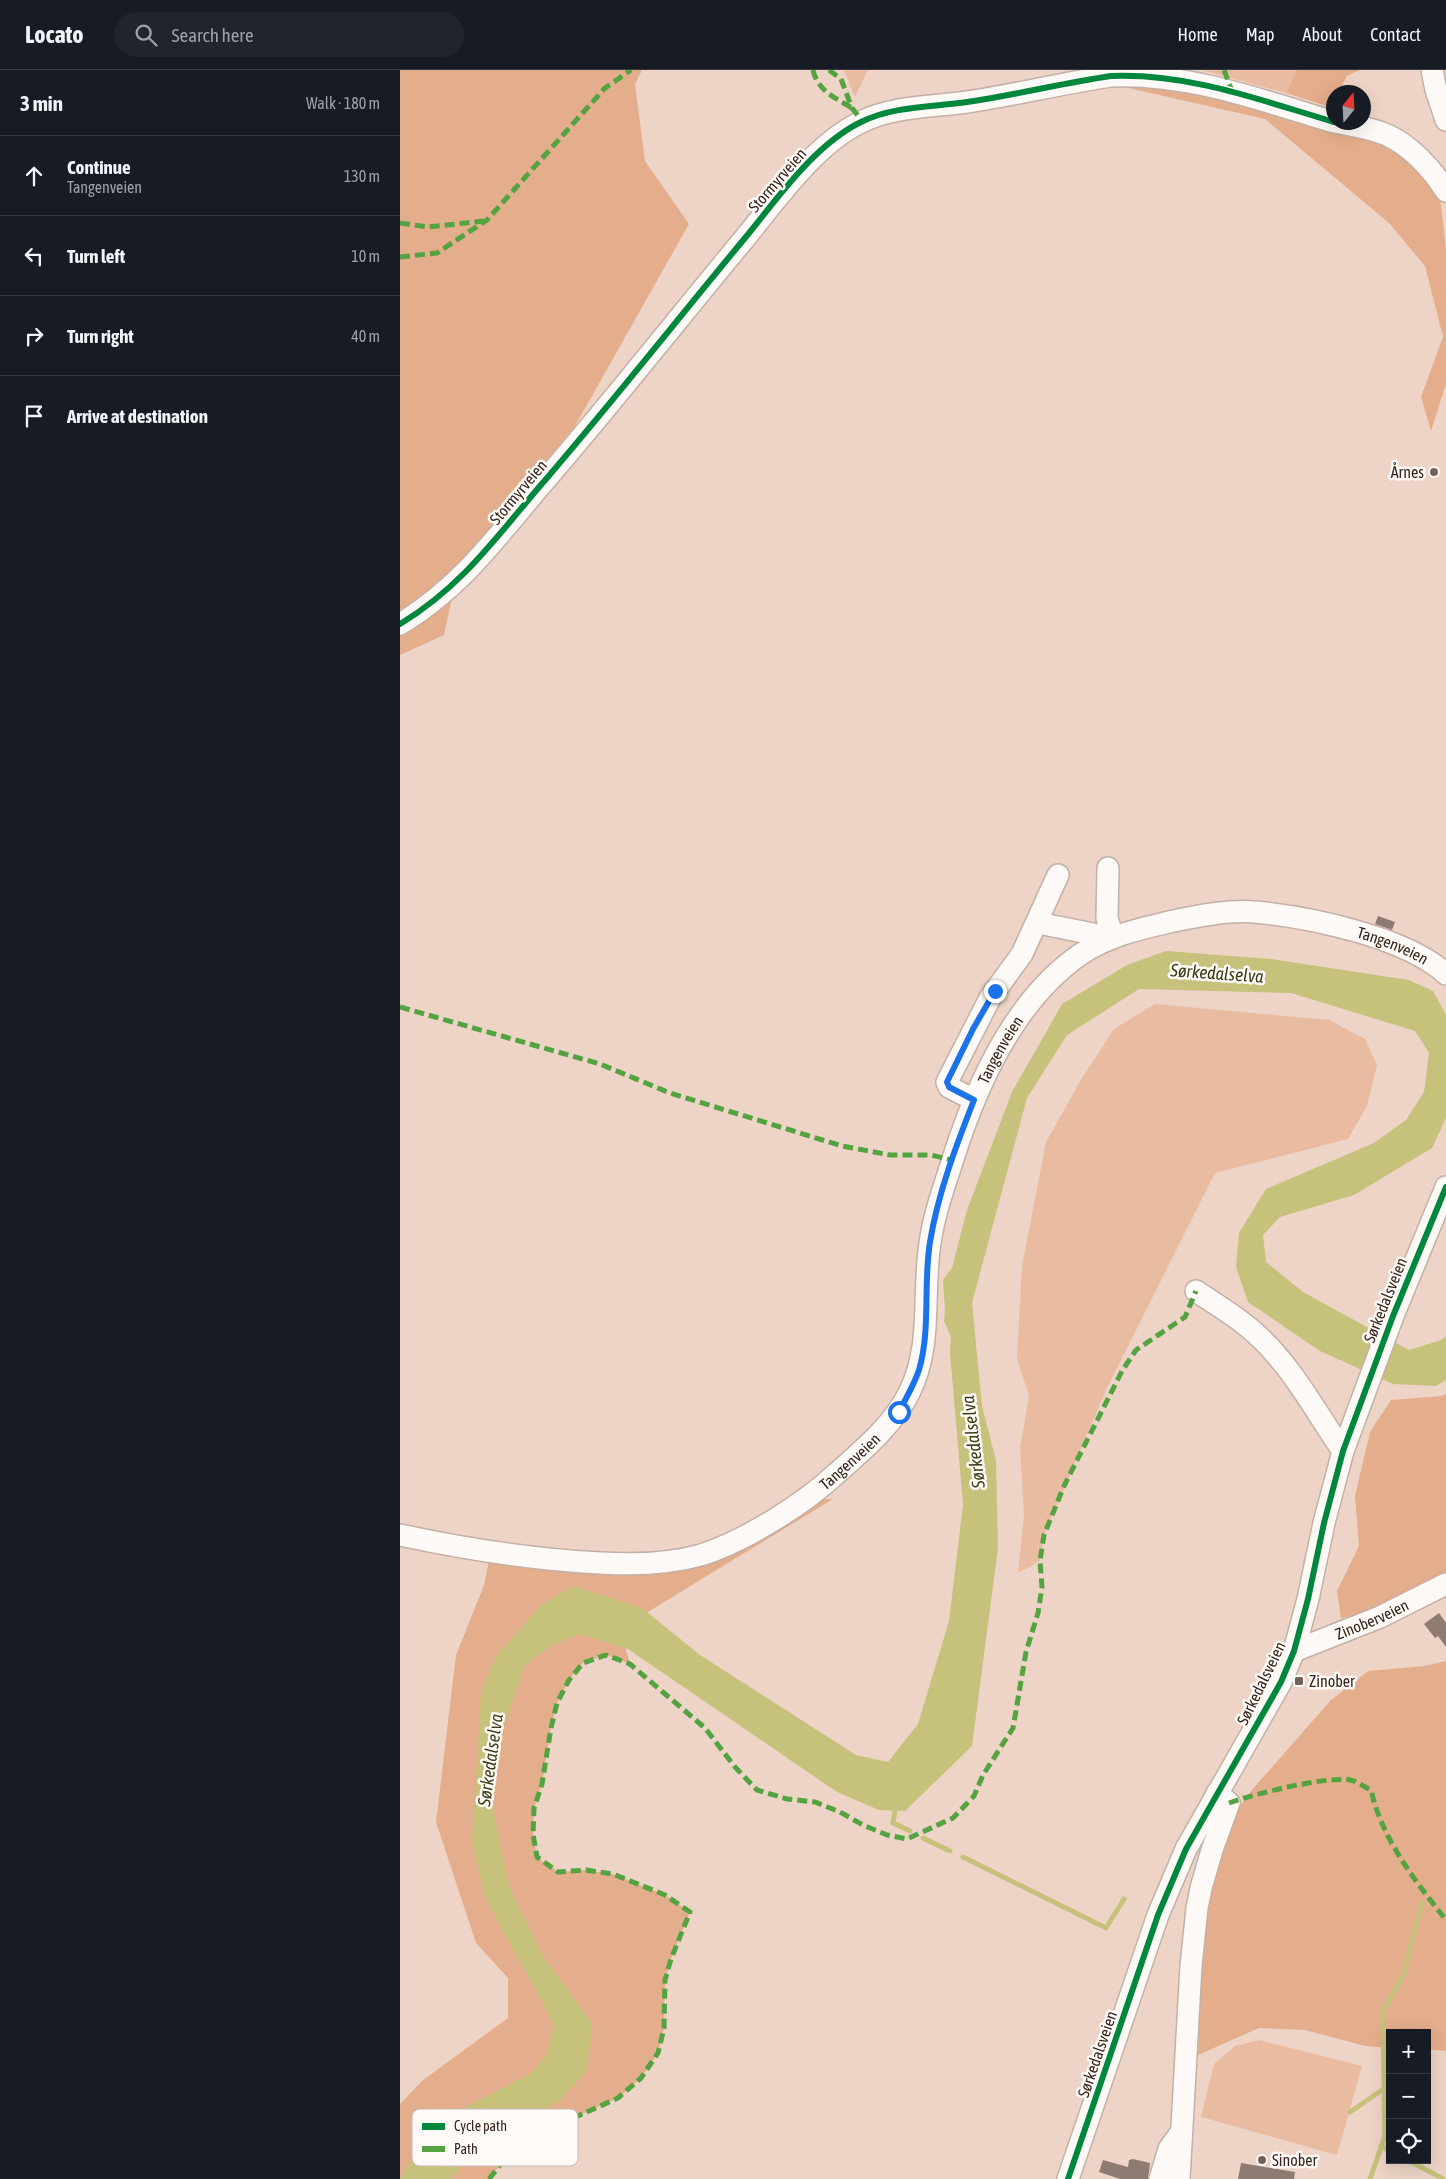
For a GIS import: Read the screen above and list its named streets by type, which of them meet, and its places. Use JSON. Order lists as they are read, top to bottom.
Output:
{
  "streets": {
    "street": [
      "Stormyrveien",
      "Tangenveien",
      "Sørkedalsveien",
      "Zinoberveien"
    ]
  },
  "crossings": [
    ["Sørkedalsveien", "Zinoberveien"]
  ],
  "water": ["Sørkedalselva"],
  "places": {
    "other": ["Årnes", "Sinober"],
    "transit": ["Zinober"]
  },
  "legend": ["Cycle path", "Path"],
  "north": "top",
  "page": {
    "header": "Locato",
    "search": "Search here",
    "nav": [
      "Home",
      "Map",
      "About",
      "Contact"
    ],
    "heading": ["3 min", "Walk · 180 m"],
    "list": [
      ["Continue", "Tangenveien", "130 m"],
      ["Turn left", "10 m"],
      ["Turn right", "40 m"],
      "Arrive at destination"
    ],
    "map_buttons": ["+", "−"]
  }
}
